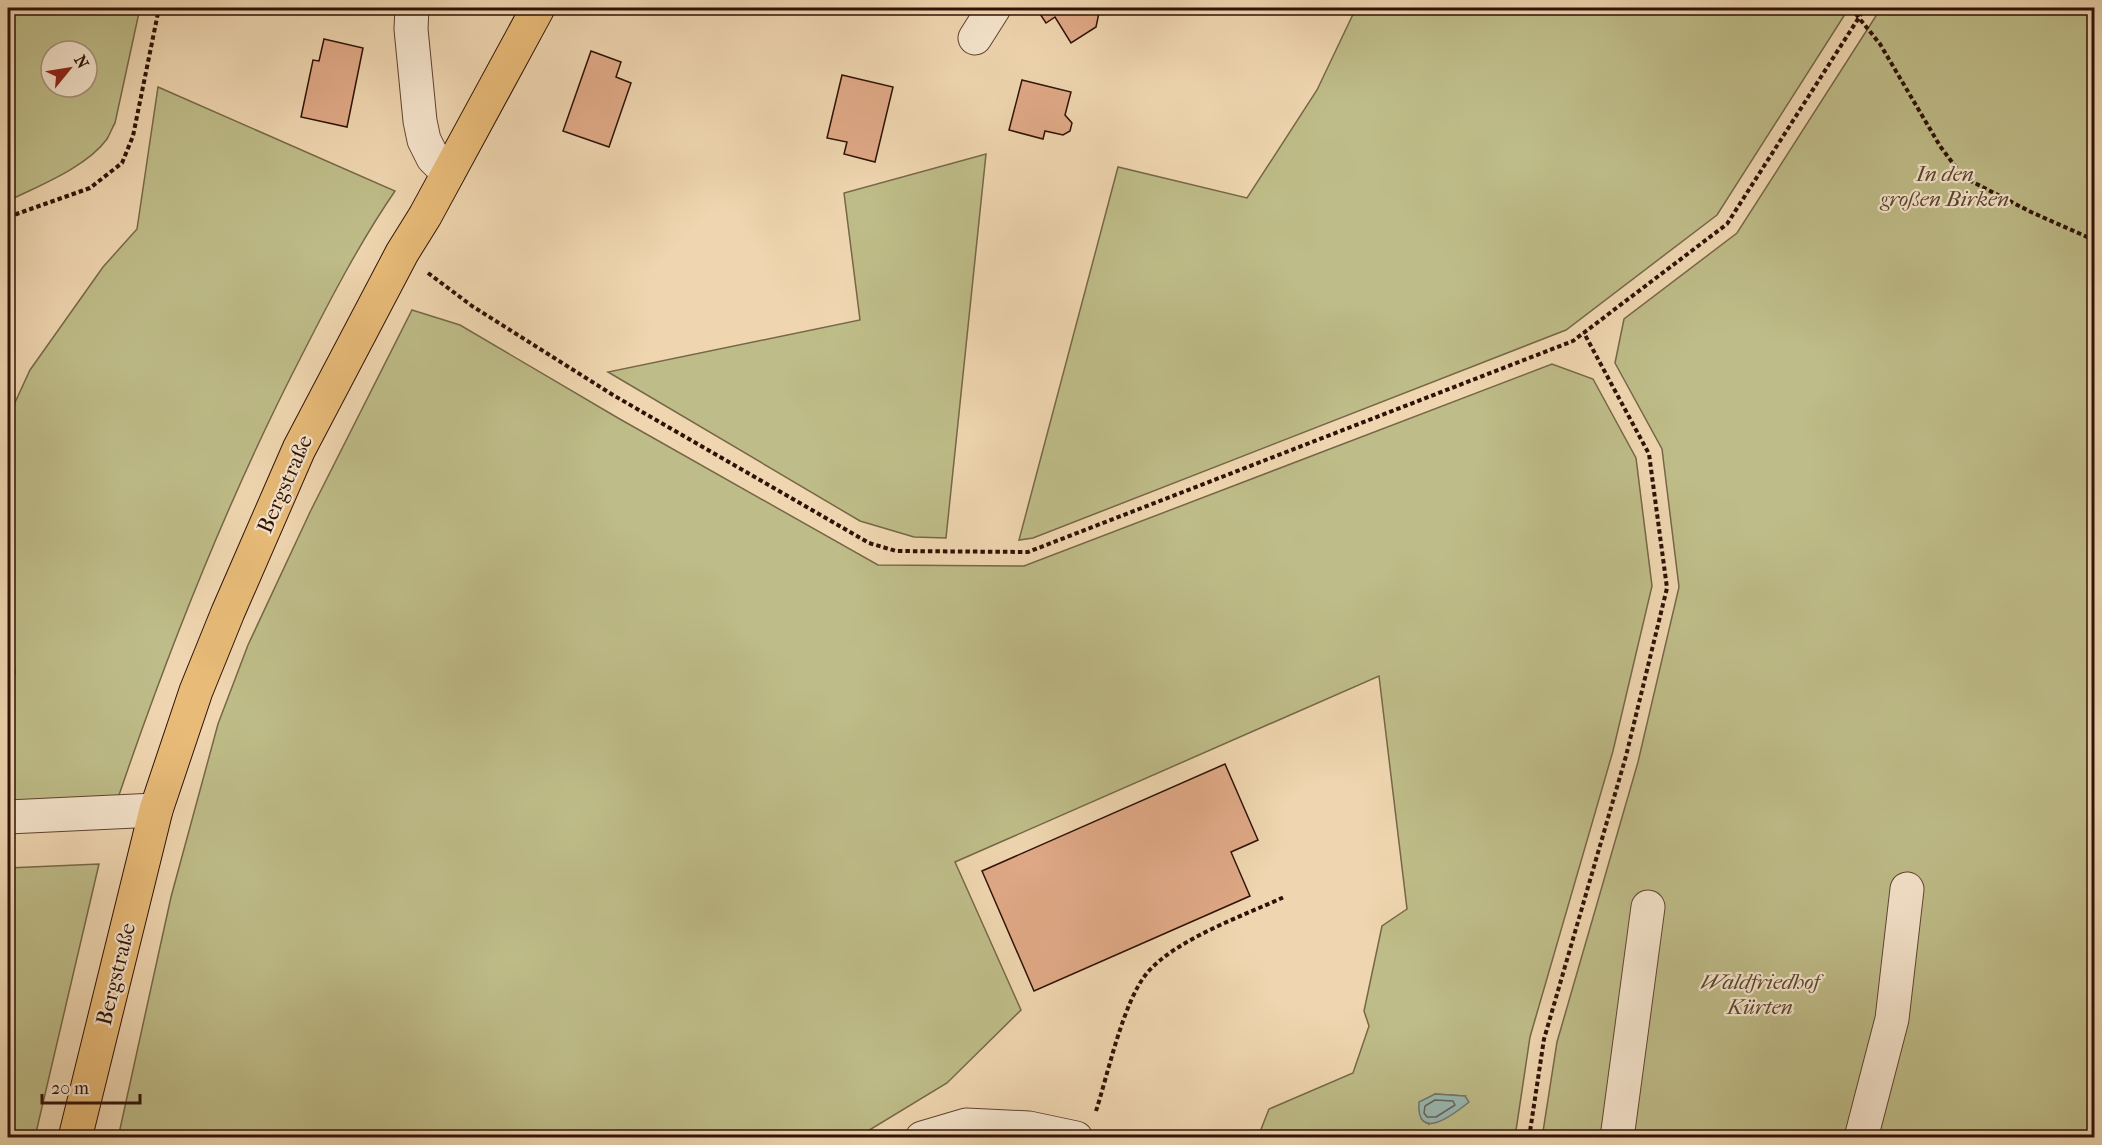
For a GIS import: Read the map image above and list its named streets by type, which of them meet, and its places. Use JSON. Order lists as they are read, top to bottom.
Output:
{
  "streets": {
    "main road": ["Bergstraße"]
  },
  "parks": ["In den großen Birken", "Waldfriedhof Kürten"],
  "scale_bar": "20 m",
  "north": "top right"
}
